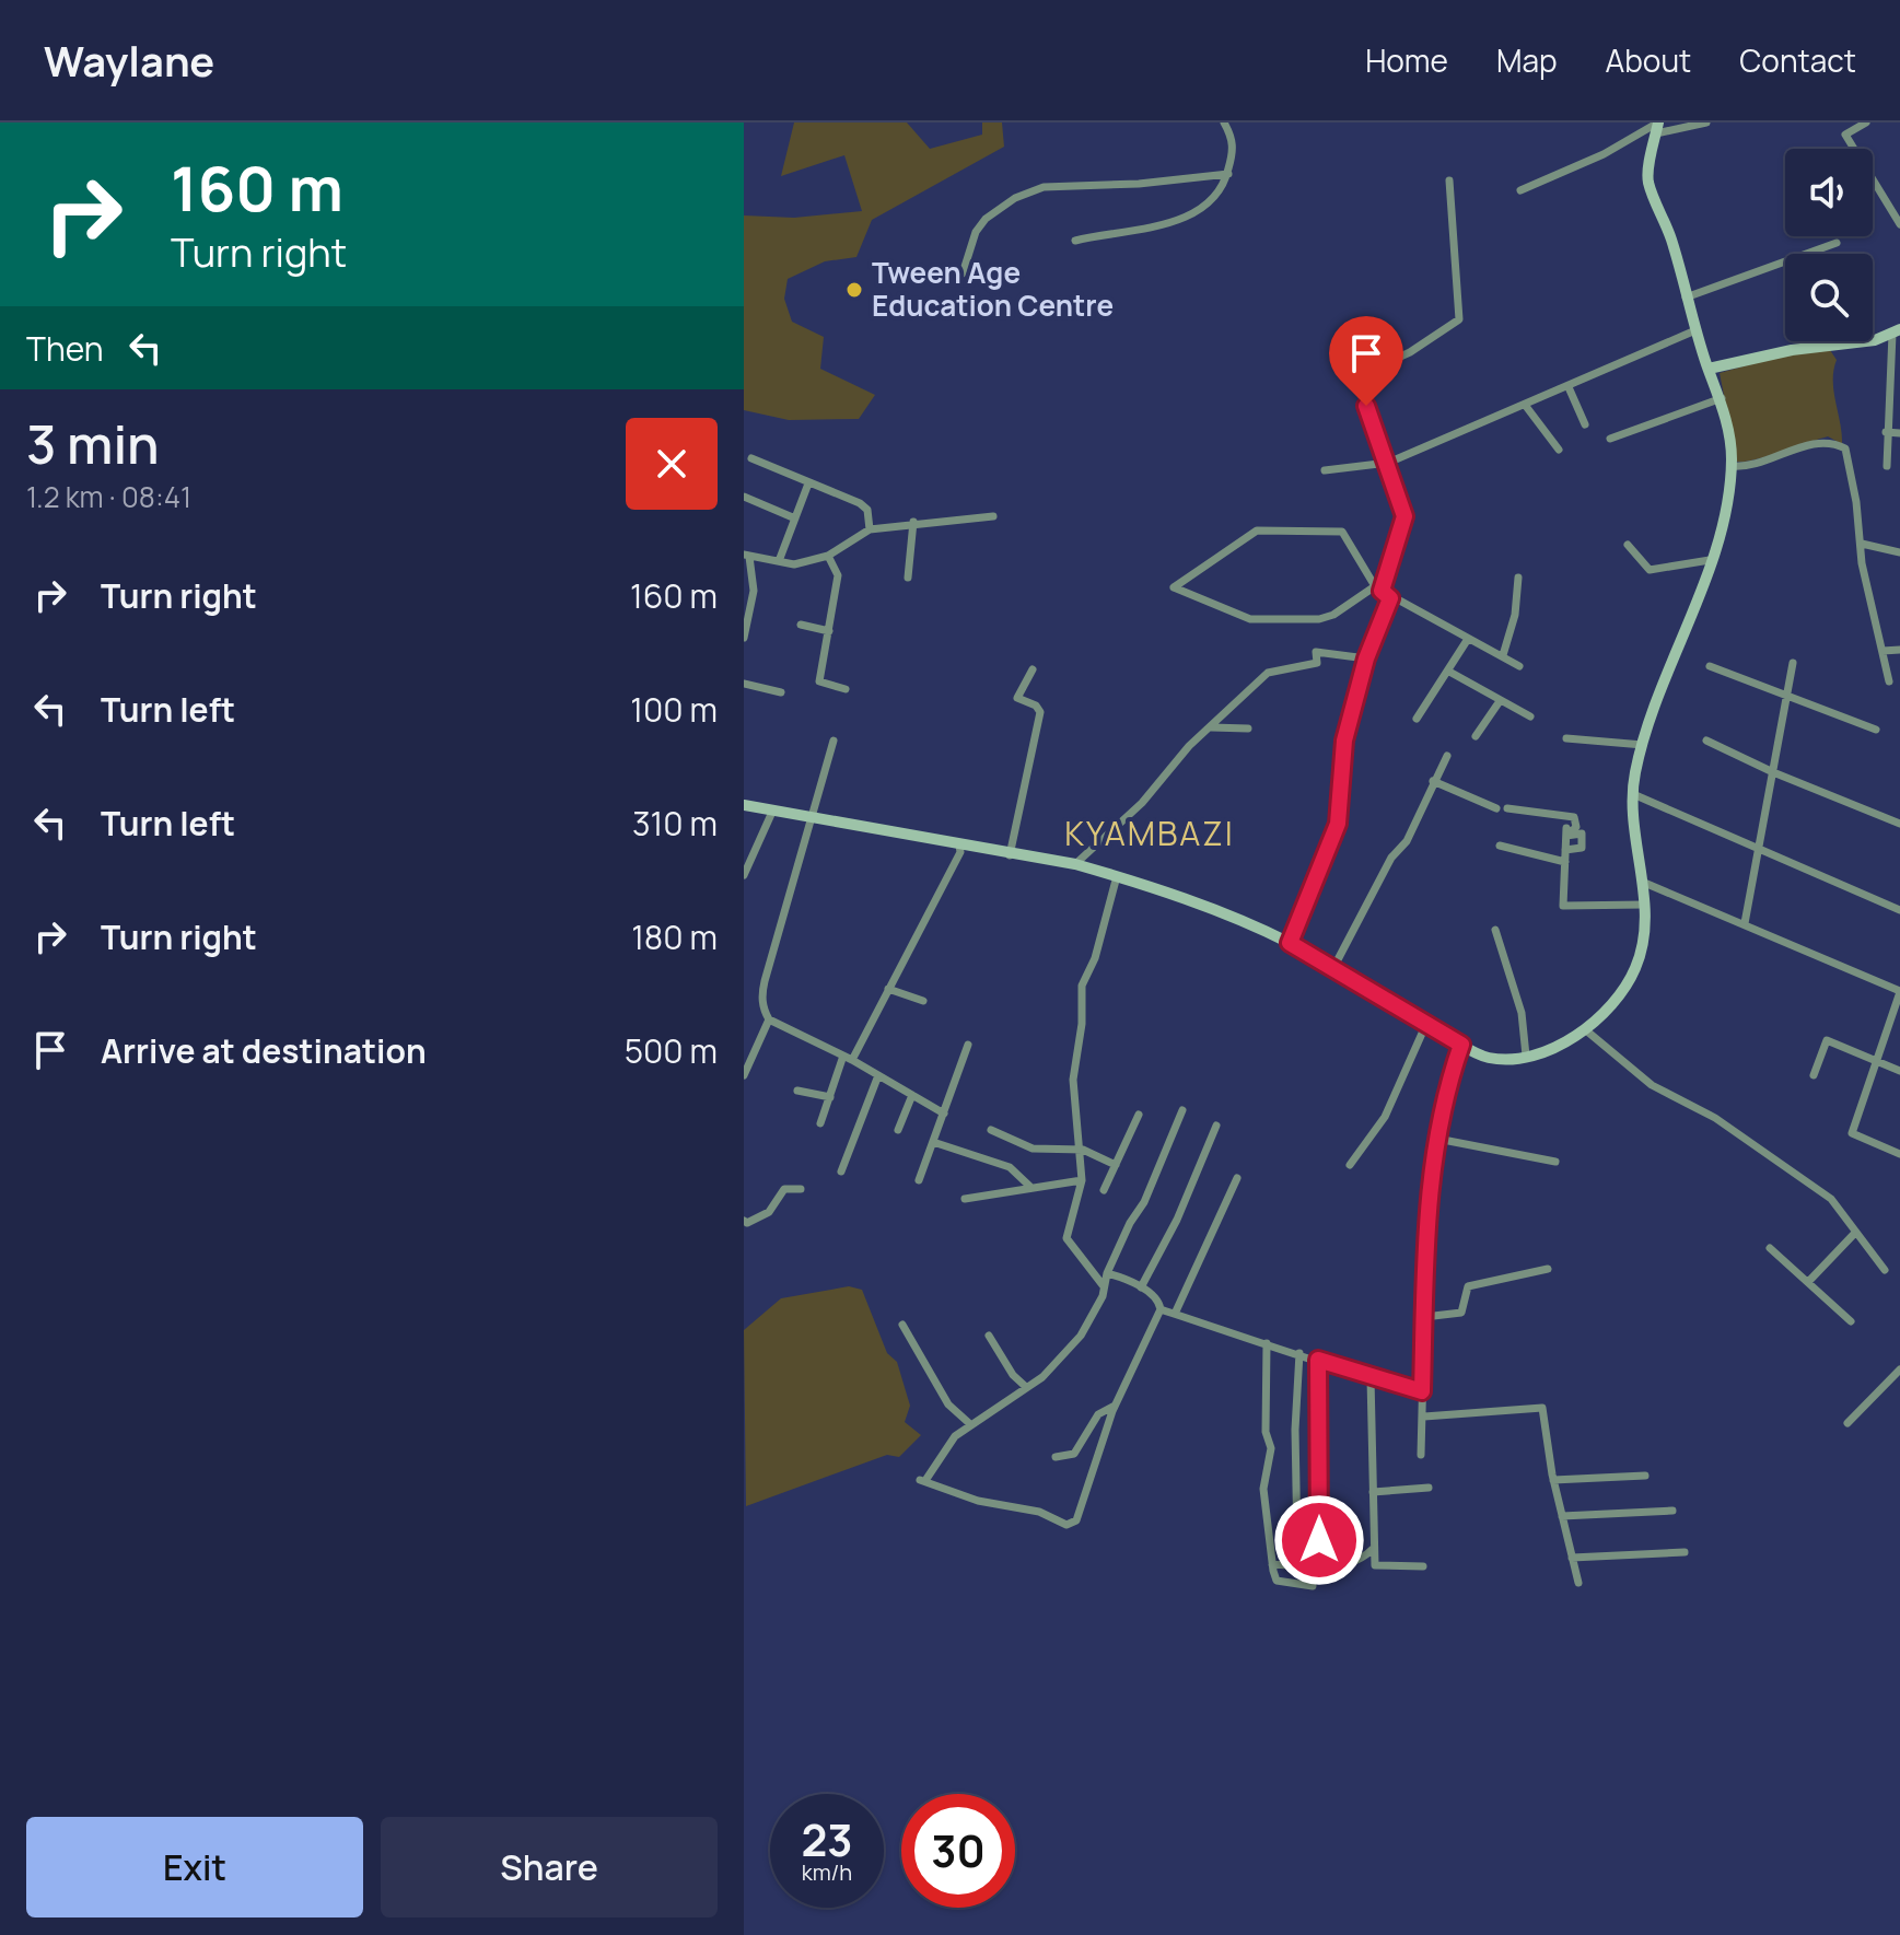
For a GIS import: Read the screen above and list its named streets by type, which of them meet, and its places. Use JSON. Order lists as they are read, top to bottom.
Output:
{
  "districts": ["KYAMBAZI"],
  "places": ["Tween Age Education Centre"],
  "page": {
    "header": "Waylane",
    "nav": [
      "Home",
      "Map",
      "About",
      "Contact"
    ],
    "turn": ["160 m", "Turn right"],
    "then": "Then",
    "heading": ["3 min", "1.2 km · 08:41"],
    "list": [
      {
        "name": "Turn right",
        "value": "160 m"
      },
      {
        "name": "Turn left",
        "value": "100 m"
      },
      {
        "name": "Turn left",
        "value": "310 m"
      },
      {
        "name": "Turn right",
        "value": "180 m"
      },
      {
        "name": "Arrive at destination",
        "value": "500 m"
      }
    ],
    "speed": "23 km/h",
    "limit": "30",
    "buttons": ["Exit", "Share"]
  }
}
